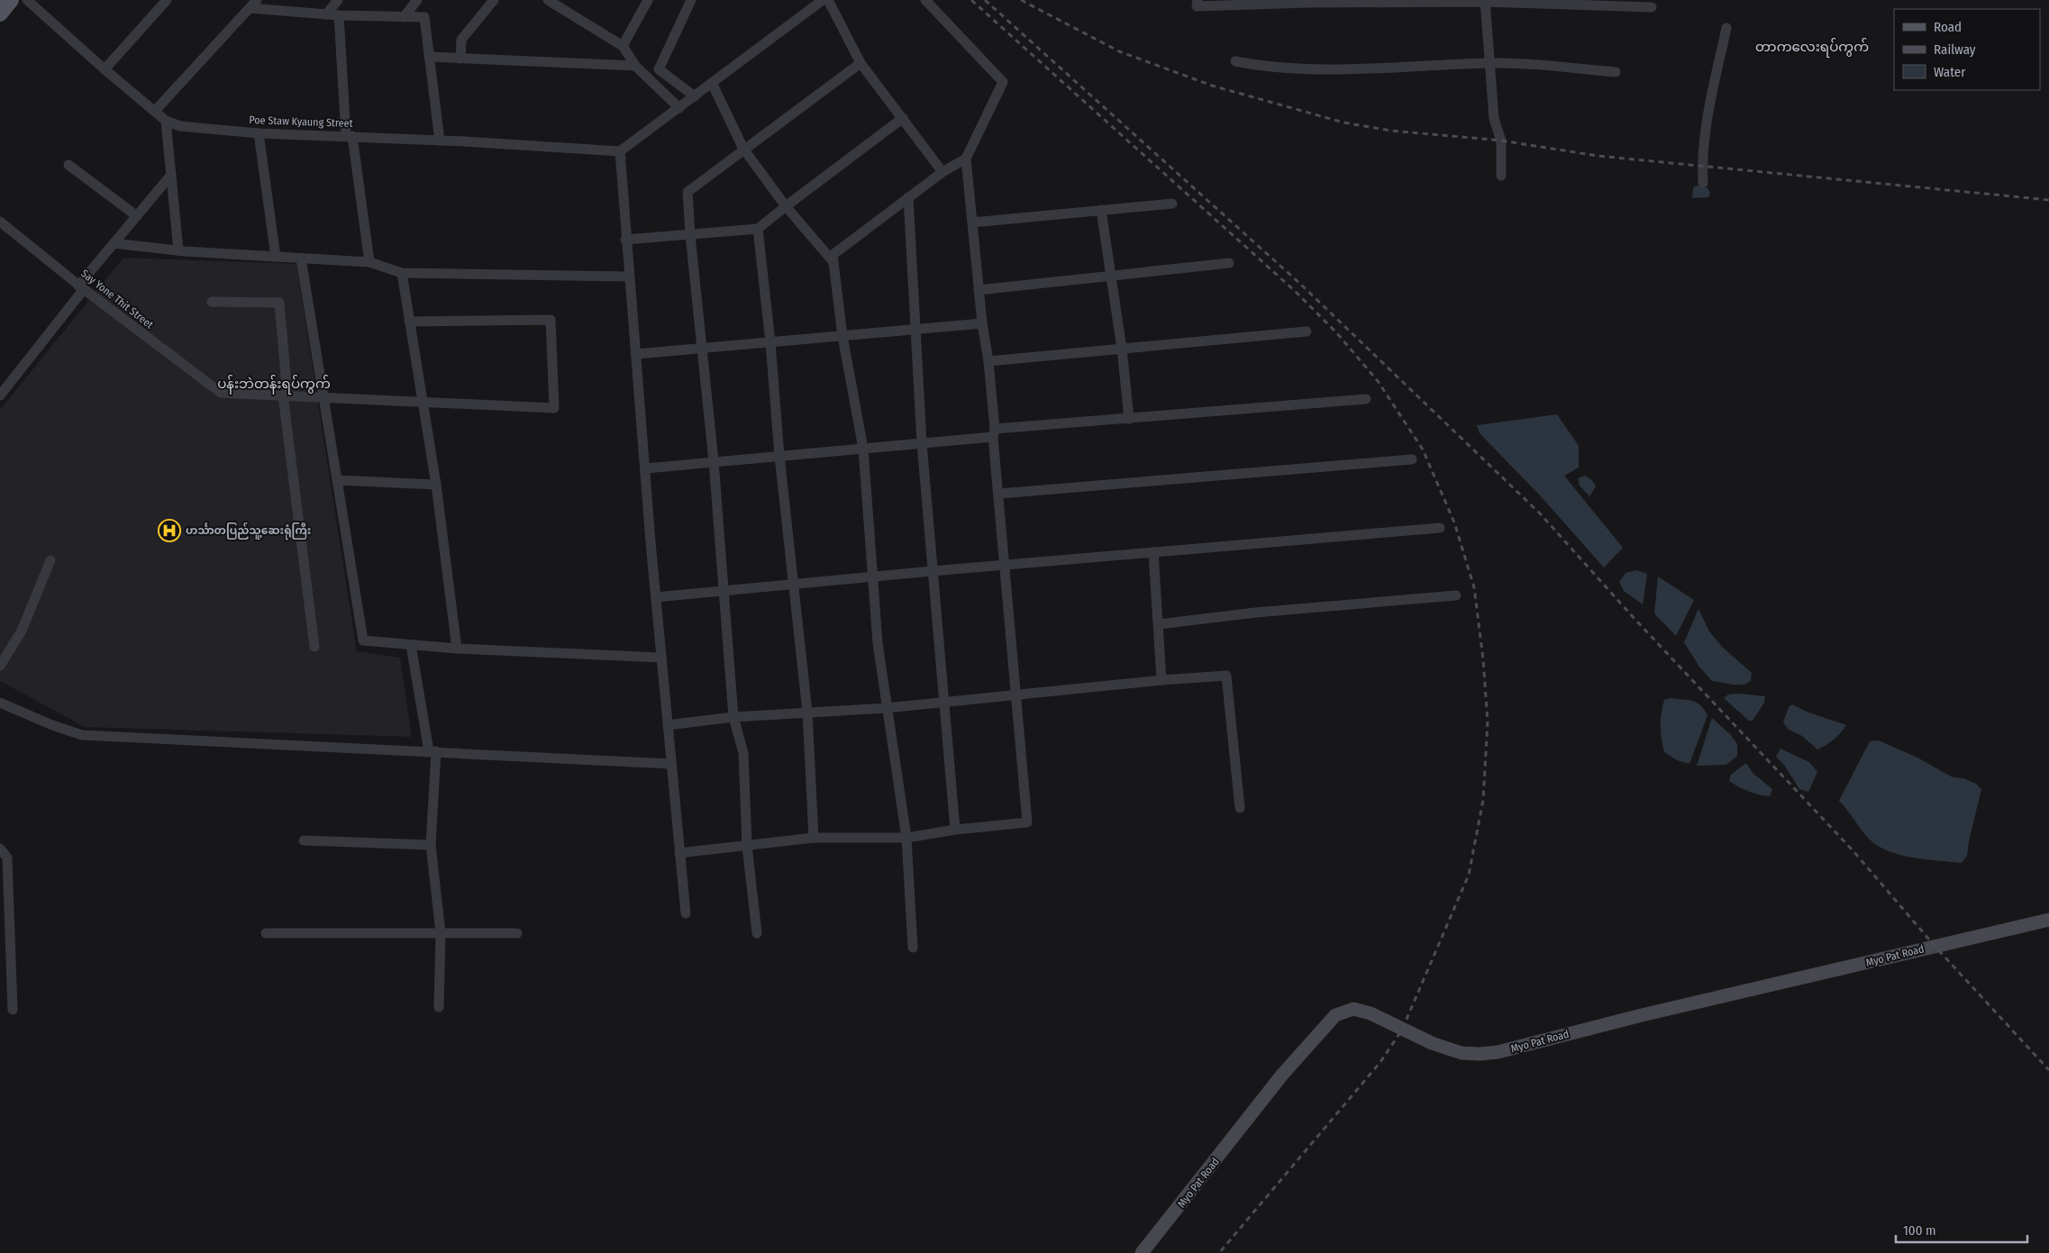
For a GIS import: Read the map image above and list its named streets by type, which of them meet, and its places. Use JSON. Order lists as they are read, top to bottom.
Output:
{
  "streets": {
    "main road": ["Myo Pat Road"],
    "street": ["Poe Staw Kyaung Street", "Say Yone Thit Street"]
  },
  "districts": ["တာကလေးရပ်ကွက်", "ပန်းဘဲတန်းရပ်ကွက်"],
  "places": {
    "hospital": ["ဟင်္သာတပြည်သူ့ဆေးရုံကြီး"]
  },
  "legend": ["Road", "Railway", "Water"],
  "scale_bar": "100 m"
}
